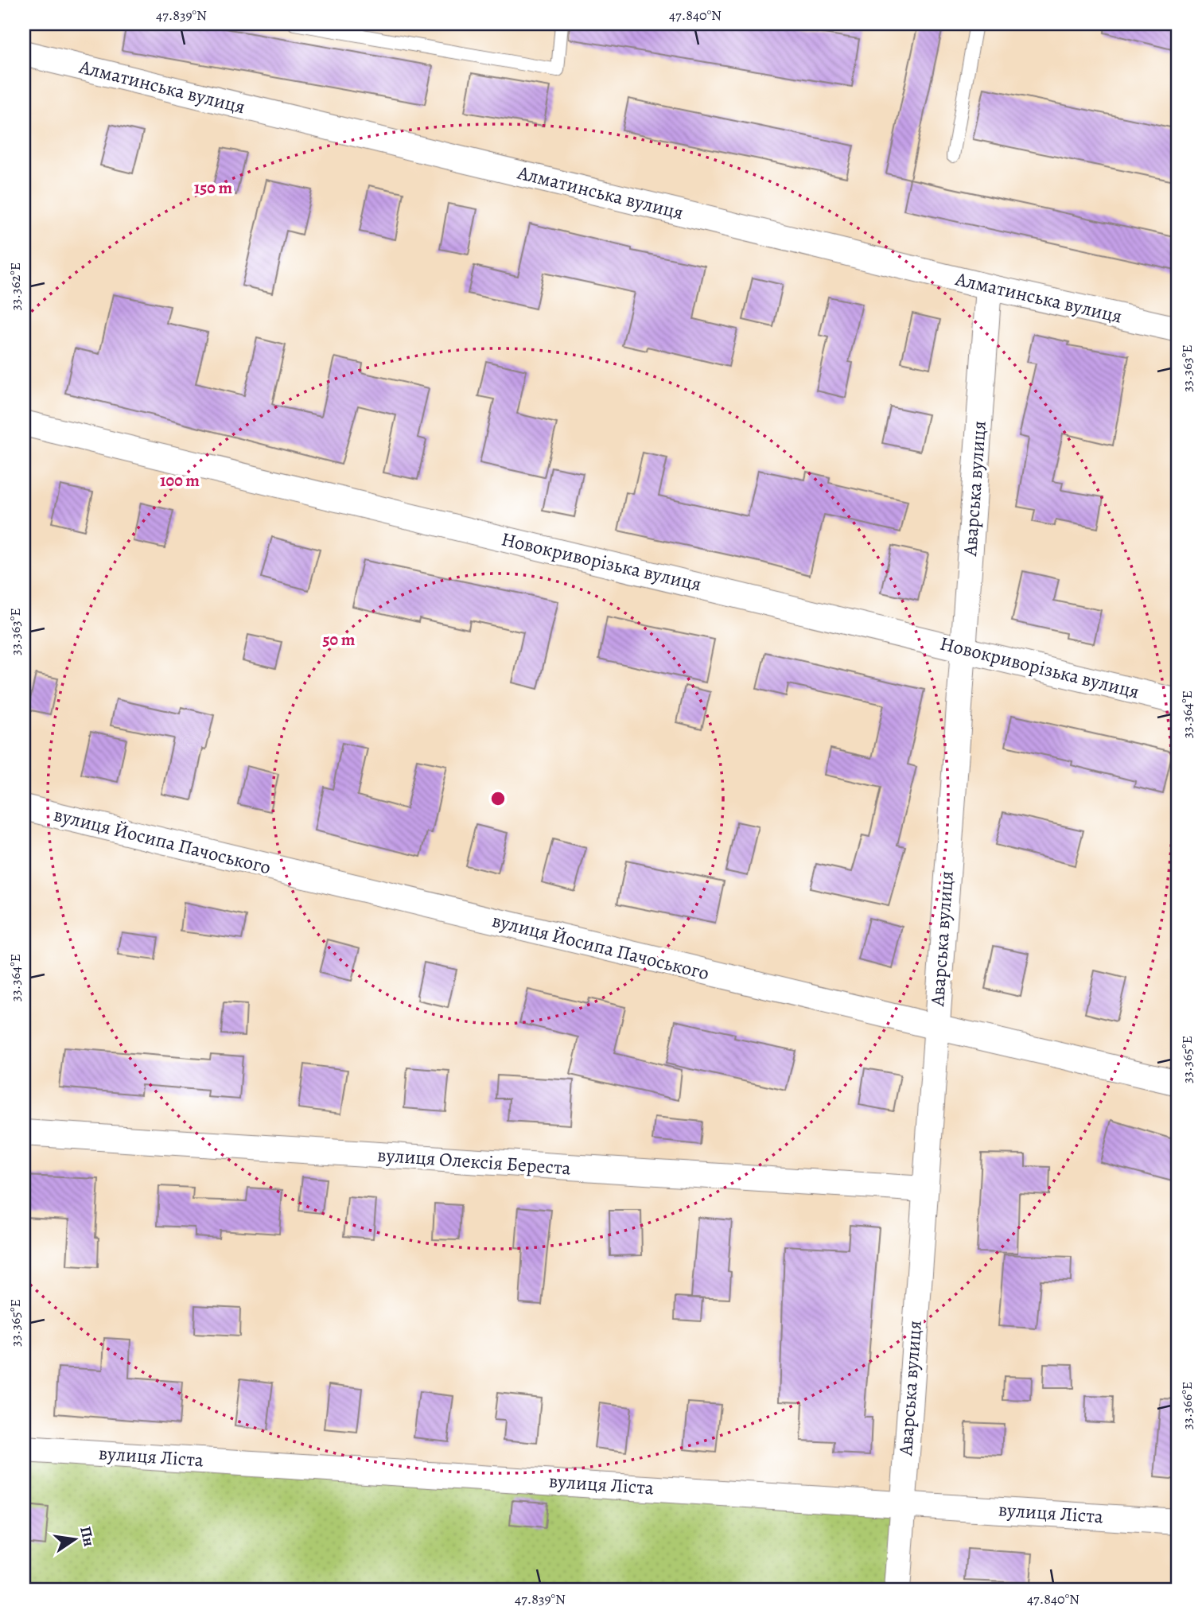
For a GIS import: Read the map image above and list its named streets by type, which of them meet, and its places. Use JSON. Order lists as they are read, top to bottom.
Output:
{
  "streets": {
    "street": [
      "Алматинська вулиця",
      "Аварська вулиця",
      "Новокриворізька вулиця",
      "вулиця Йосипа Пачоського",
      "вулиця Олексія Береста",
      "вулиця Ліста"
    ]
  },
  "crossings": [
    ["Алматинська вулиця", "Аварська вулиця"],
    ["Аварська вулиця", "Новокриворізька вулиця"],
    ["Аварська вулиця", "вулиця Йосипа Пачоського"],
    ["Аварська вулиця", "вулиця Олексія Береста"],
    ["Аварська вулиця", "вулиця Ліста"]
  ],
  "north": "right",
  "coordinates": [
    "47.839°N",
    "47.840°N",
    "33.362°E",
    "33.363°E",
    "33.364°E",
    "33.365°E",
    "33.366°E"
  ],
  "rings": ["150 m", "100 m", "50 m"]
}
